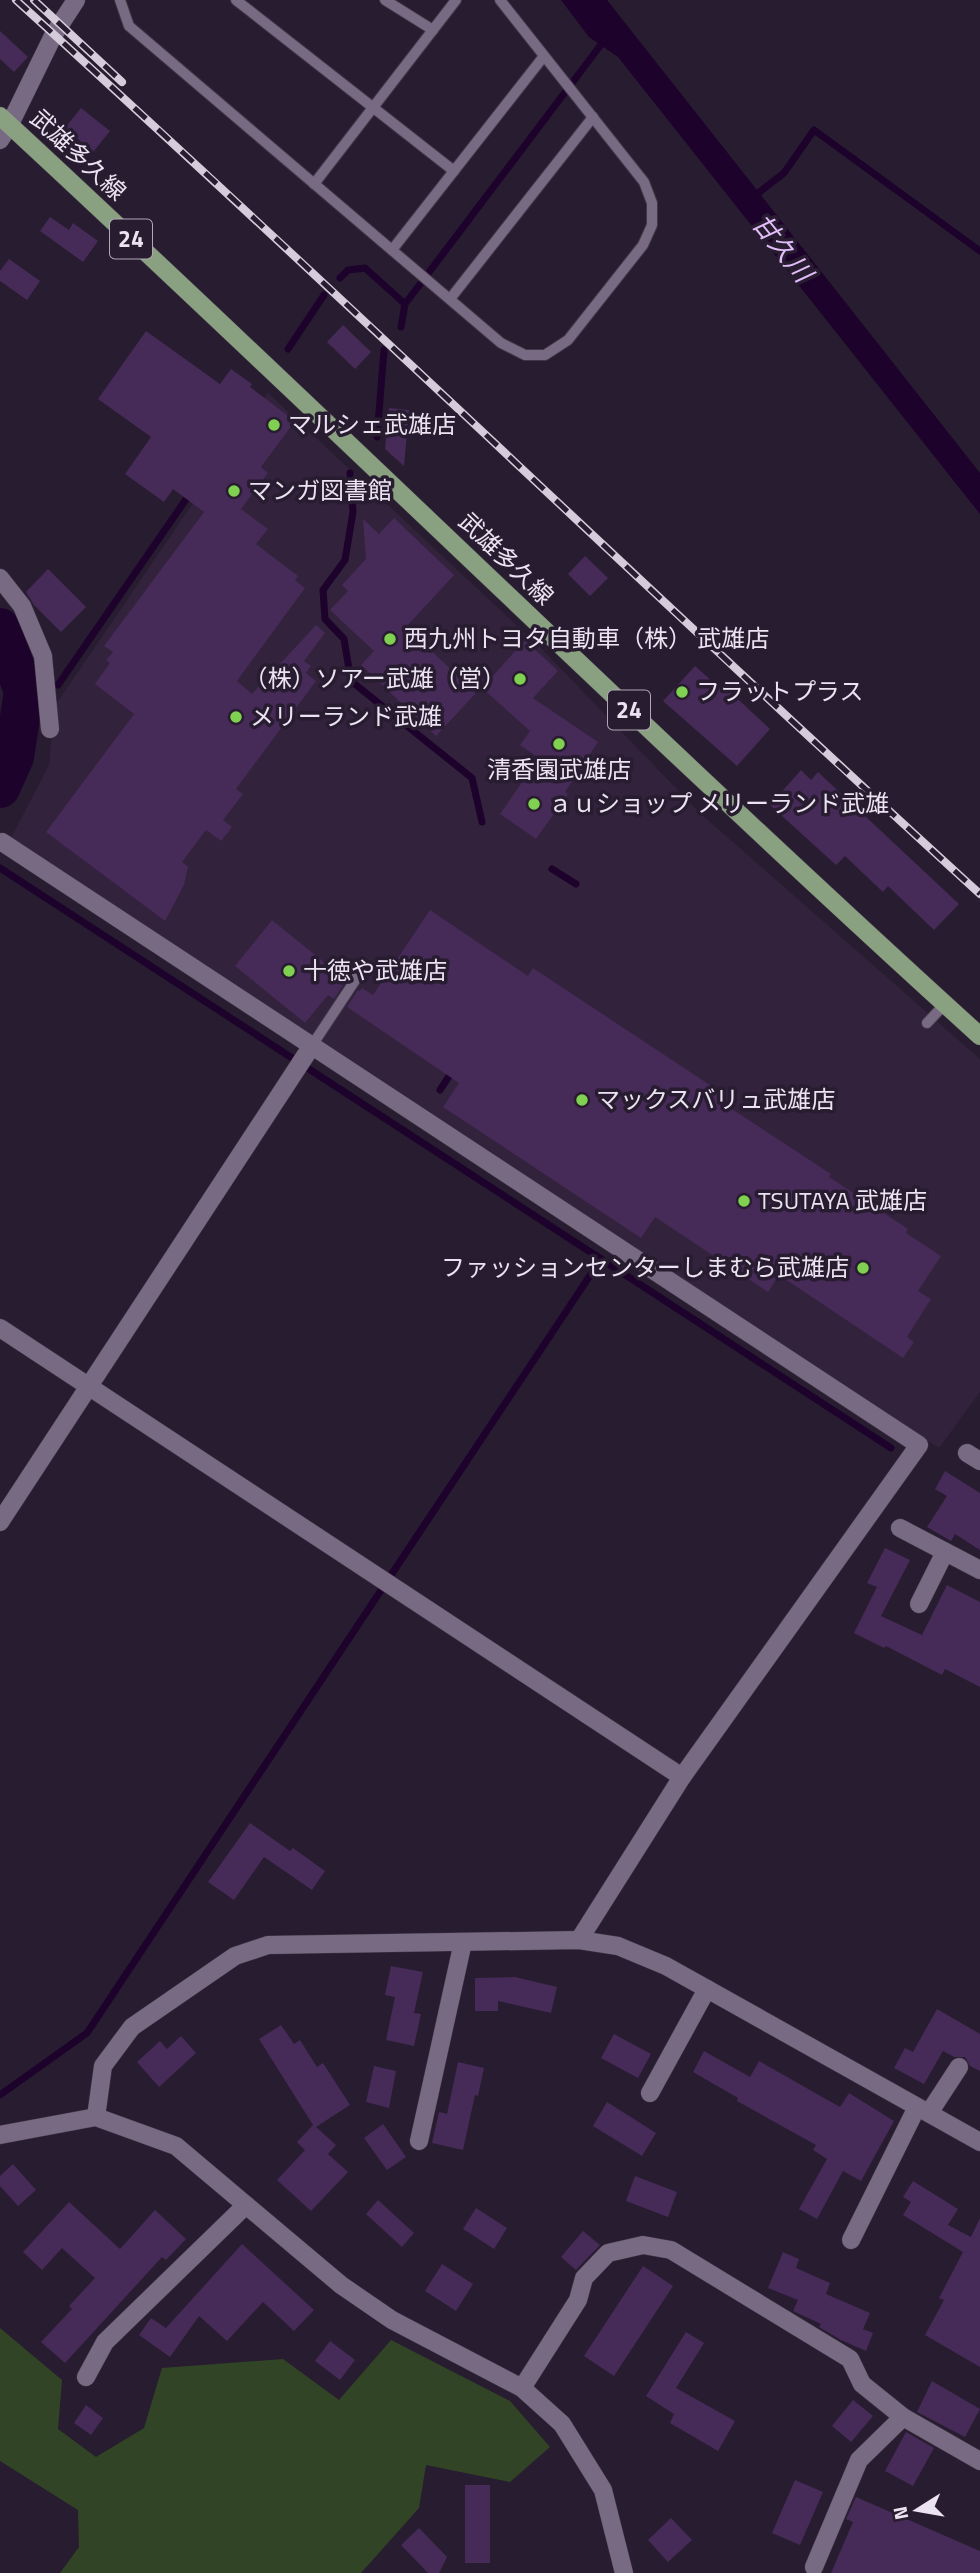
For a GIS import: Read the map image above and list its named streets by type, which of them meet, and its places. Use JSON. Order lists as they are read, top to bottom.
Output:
{
  "streets": {
    "main road": ["武雄多久線", "24"]
  },
  "water": ["甘久川"],
  "places": [
    "マルシェ武雄店",
    "マンガ図書館",
    "西九州トヨタ自動車（株） 武雄店",
    "（株）ソアー武雄（営）",
    "フラットプラス",
    "メリーランド武雄",
    "清香園武雄店",
    "ａｕショップ メリーランド武雄",
    "十徳や武雄店",
    "マックスバリュ武雄店",
    "TSUTAYA 武雄店",
    "ファッションセンターしまむら武雄店"
  ],
  "north": "left"
}
